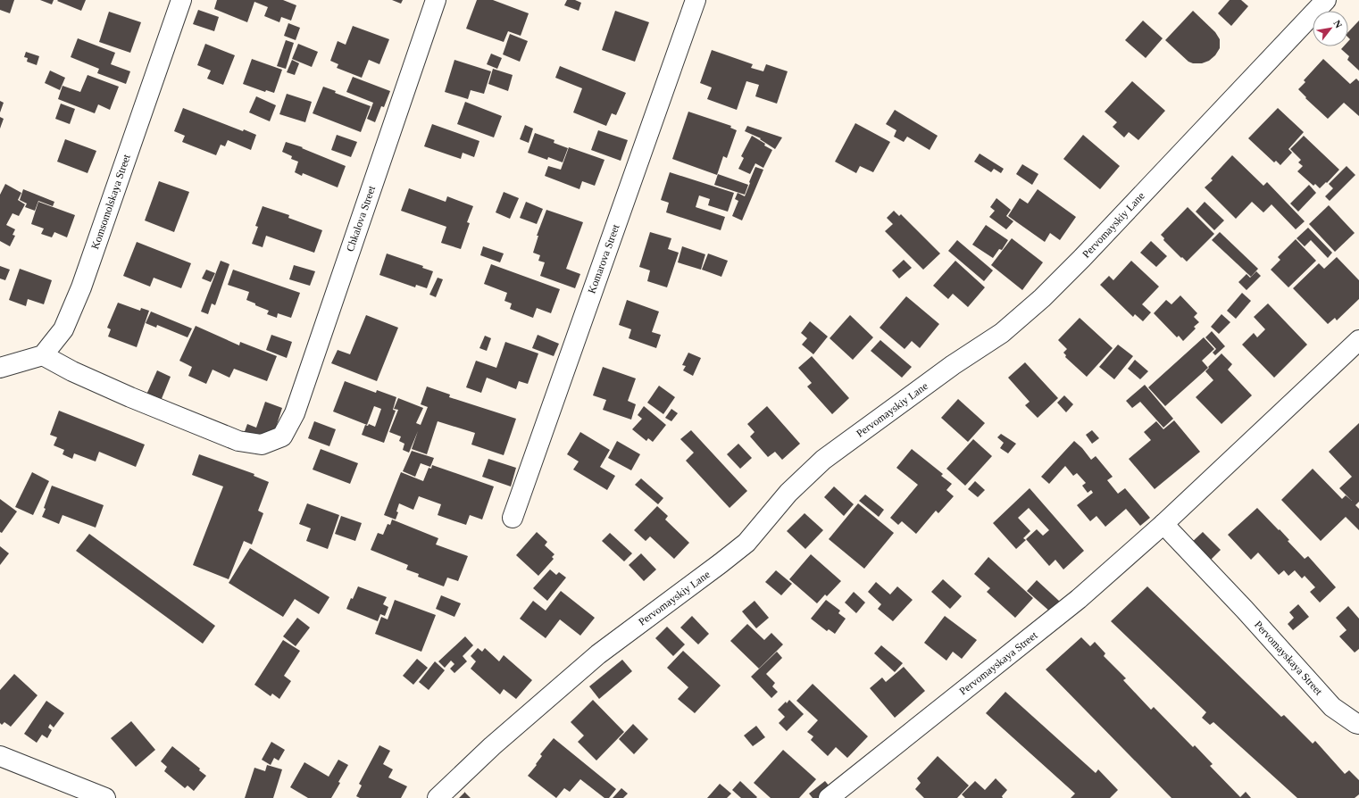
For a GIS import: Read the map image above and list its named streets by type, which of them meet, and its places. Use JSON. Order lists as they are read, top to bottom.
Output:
{
  "streets": {
    "street": [
      "Komsomolskaya Street",
      "Chkalova Street",
      "Pervomayskiy Lane",
      "Komarova Street",
      "Pervomayskaya Street"
    ]
  },
  "crossings": [
    ["Komsomolskaya Street", "Chkalova Street"]
  ],
  "north": "top right"
}
